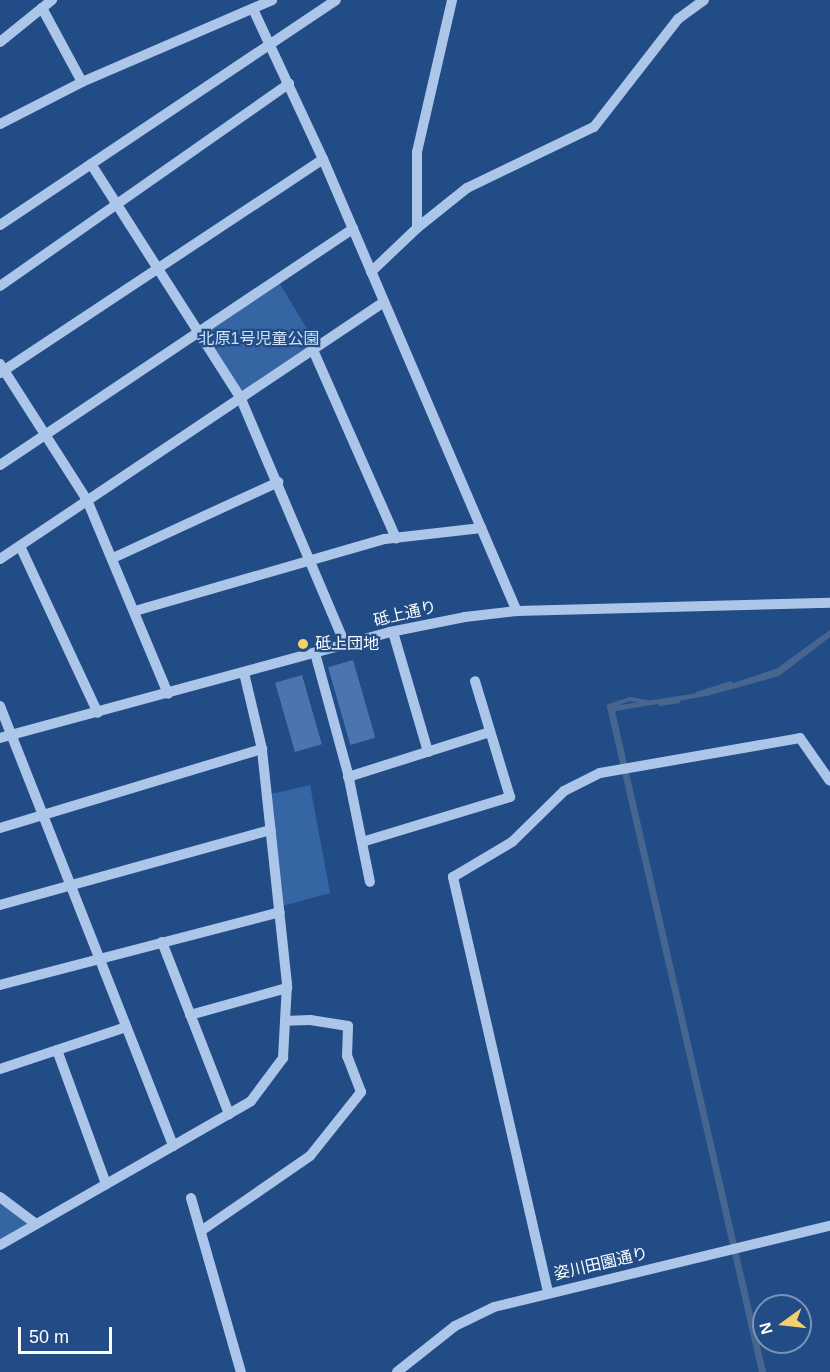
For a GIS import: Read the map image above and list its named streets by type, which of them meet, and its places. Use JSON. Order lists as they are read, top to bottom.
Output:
{
  "streets": {
    "street": ["砥上通り", "姿川田園通り"]
  },
  "parks": ["北原1号児童公園"],
  "places": ["砥上団地"],
  "scale_bar": "50 m",
  "north": "left"
}
